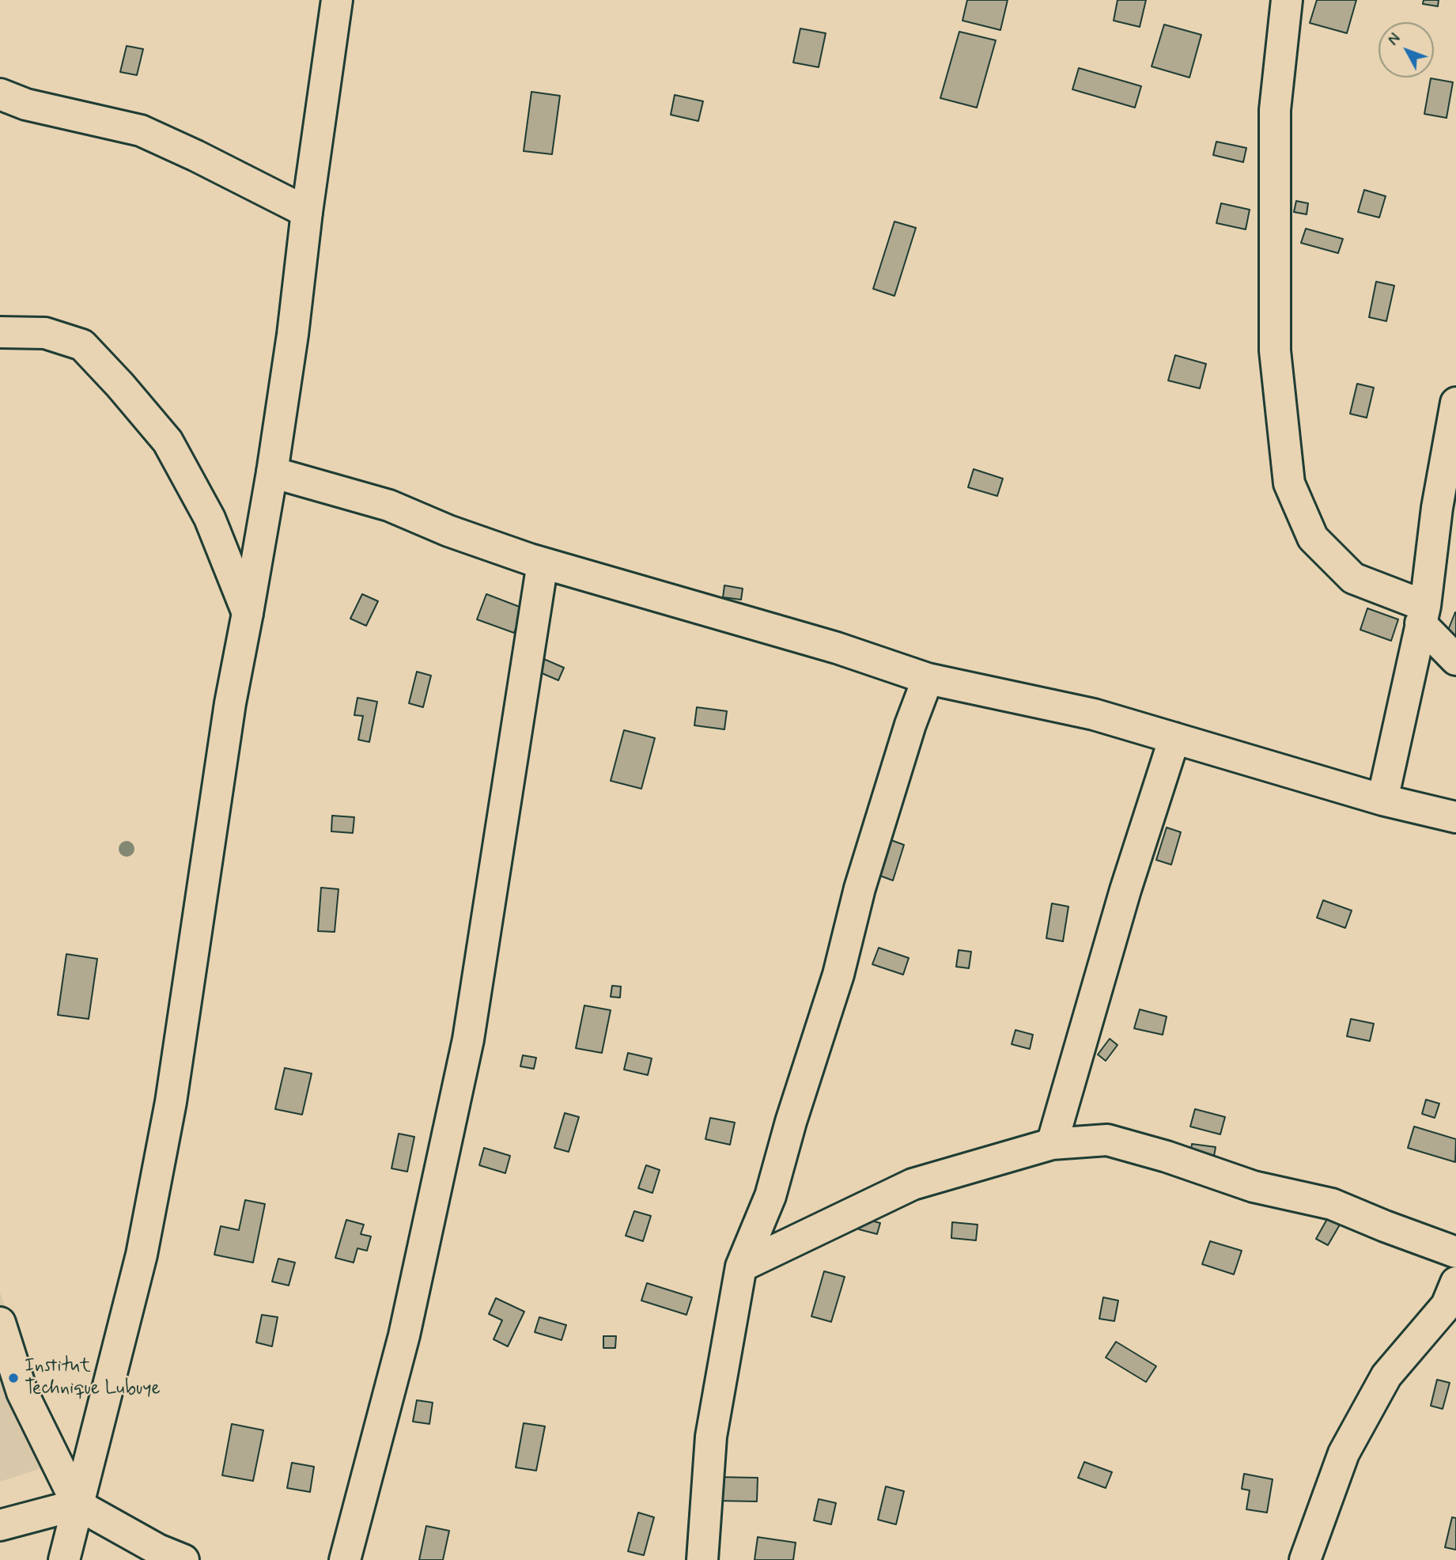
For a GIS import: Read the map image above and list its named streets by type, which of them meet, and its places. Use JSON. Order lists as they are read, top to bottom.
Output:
{
  "places": ["Institut Technique Lubuye"],
  "north": "top left"
}
